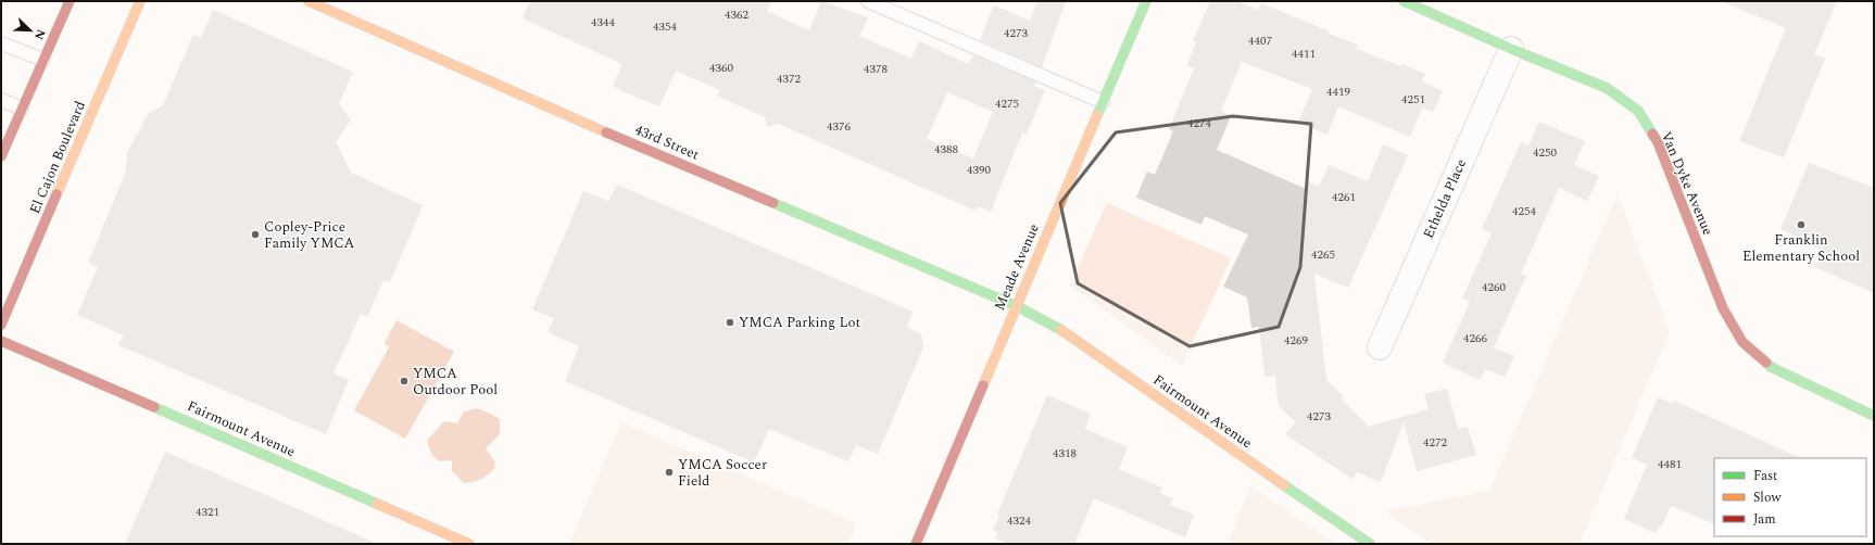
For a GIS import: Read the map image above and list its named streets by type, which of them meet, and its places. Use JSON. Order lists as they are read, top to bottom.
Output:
{
  "streets": {
    "main road": [
      "43rd Street",
      "El Cajon Boulevard",
      "Van Dyke Avenue",
      "Meade Avenue",
      "Fairmount Avenue"
    ],
    "street": ["Ethelda Place"]
  },
  "crossings": [
    ["43rd Street", "Meade Avenue"],
    ["43rd Street", "Fairmount Avenue"],
    ["Van Dyke Avenue", "Ethelda Place"],
    ["Meade Avenue", "Fairmount Avenue"]
  ],
  "places": [
    "Franklin Elementary School",
    "Copley-Price Family YMCA",
    "YMCA Parking Lot",
    "YMCA Outdoor Pool",
    "YMCA Soccer Field"
  ],
  "house_numbers": [
    "4362",
    "4344",
    "4354",
    "4273",
    "4407",
    "4411",
    "4360",
    "4378",
    "4372",
    "4419",
    "4251",
    "4275",
    "4274",
    "4376",
    "4388",
    "4250",
    "4390",
    "4261",
    "4254",
    "4265",
    "4260",
    "4266",
    "4269",
    "4273",
    "4272",
    "4318",
    "4481",
    "4321",
    "4324"
  ],
  "legend": ["Fast", "Slow", "Jam"],
  "north": "bottom right"
}
